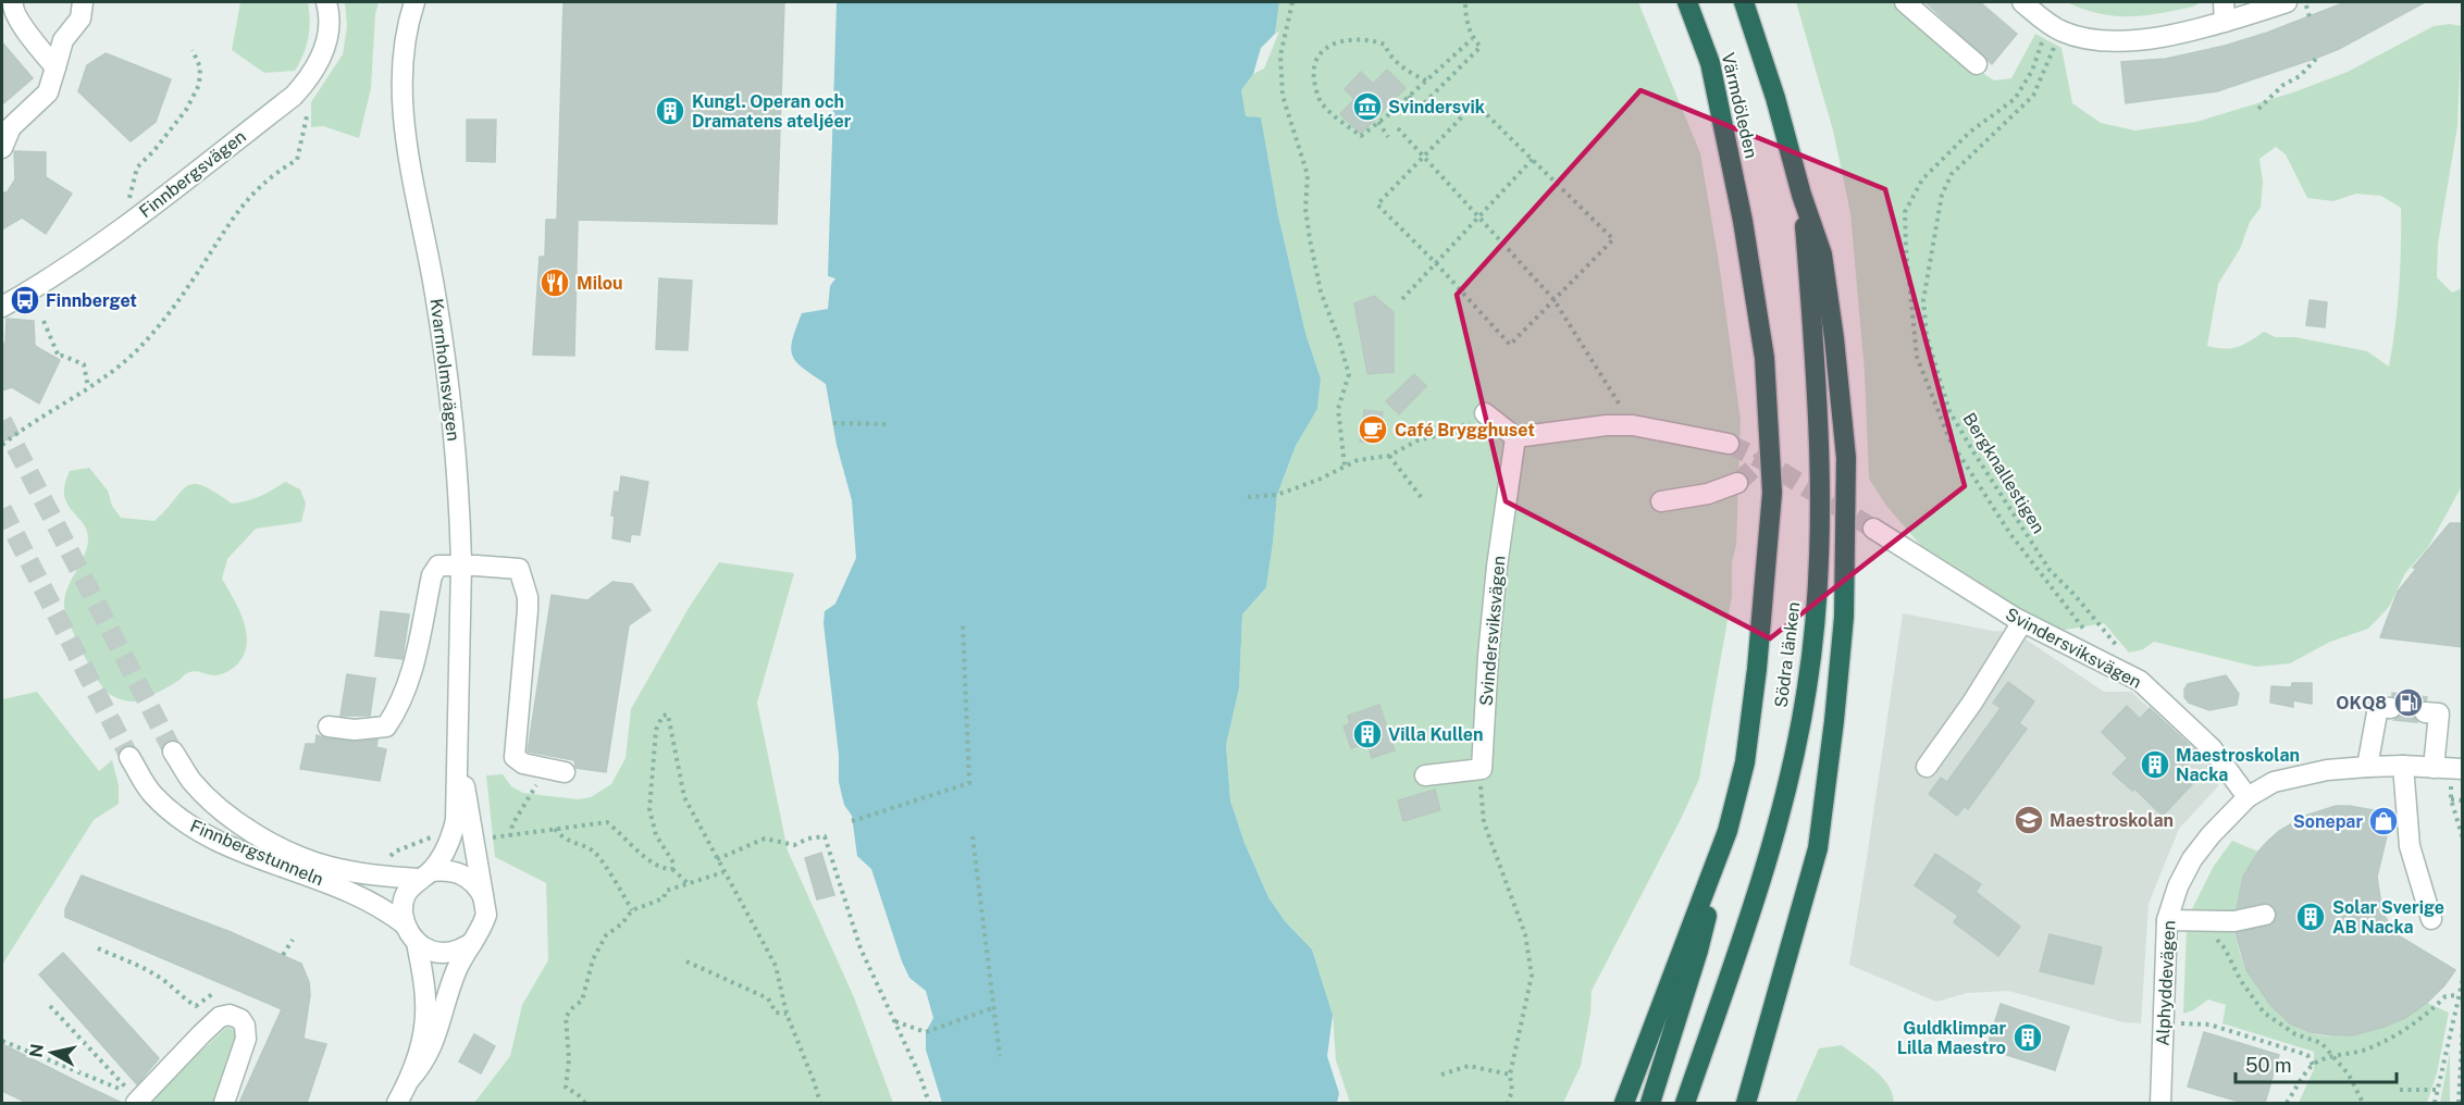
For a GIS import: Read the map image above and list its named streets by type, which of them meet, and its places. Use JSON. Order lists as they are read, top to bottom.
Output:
{
  "streets": {
    "highway": ["Värmdöleden", "Södra länken"],
    "street": [
      "Finnbergsvägen",
      "Kvarnholmsvägen",
      "Svindersviksvägen",
      "Finnbergstunneln",
      "Alphyddevägen"
    ],
    "path": ["Bergknallestigen"]
  },
  "crossings": [
    ["Värmdöleden", "Södra länken"],
    ["Kvarnholmsvägen", "Finnbergstunneln"],
    ["Bergknallestigen", "Svindersviksvägen"],
    ["Svindersviksvägen", "Alphyddevägen"]
  ],
  "places": {
    "museum": ["Svindersvik"],
    "building": [
      "Kungl. Operan och Dramatens ateljéer",
      "Villa Kullen",
      "Maestroskolan Nacka",
      "Solar Sverige AB Nacka",
      "Guldklimpar Lilla Maestro"
    ],
    "restaurant": ["Milou"],
    "bus stop": ["Finnberget"],
    "cafe": ["Café Brygghuset"],
    "fuel station": ["OKQ8"],
    "school or university": ["Maestroskolan"],
    "shop": ["Sonepar"]
  },
  "scale_bar": "50 m",
  "north": "left"
}
